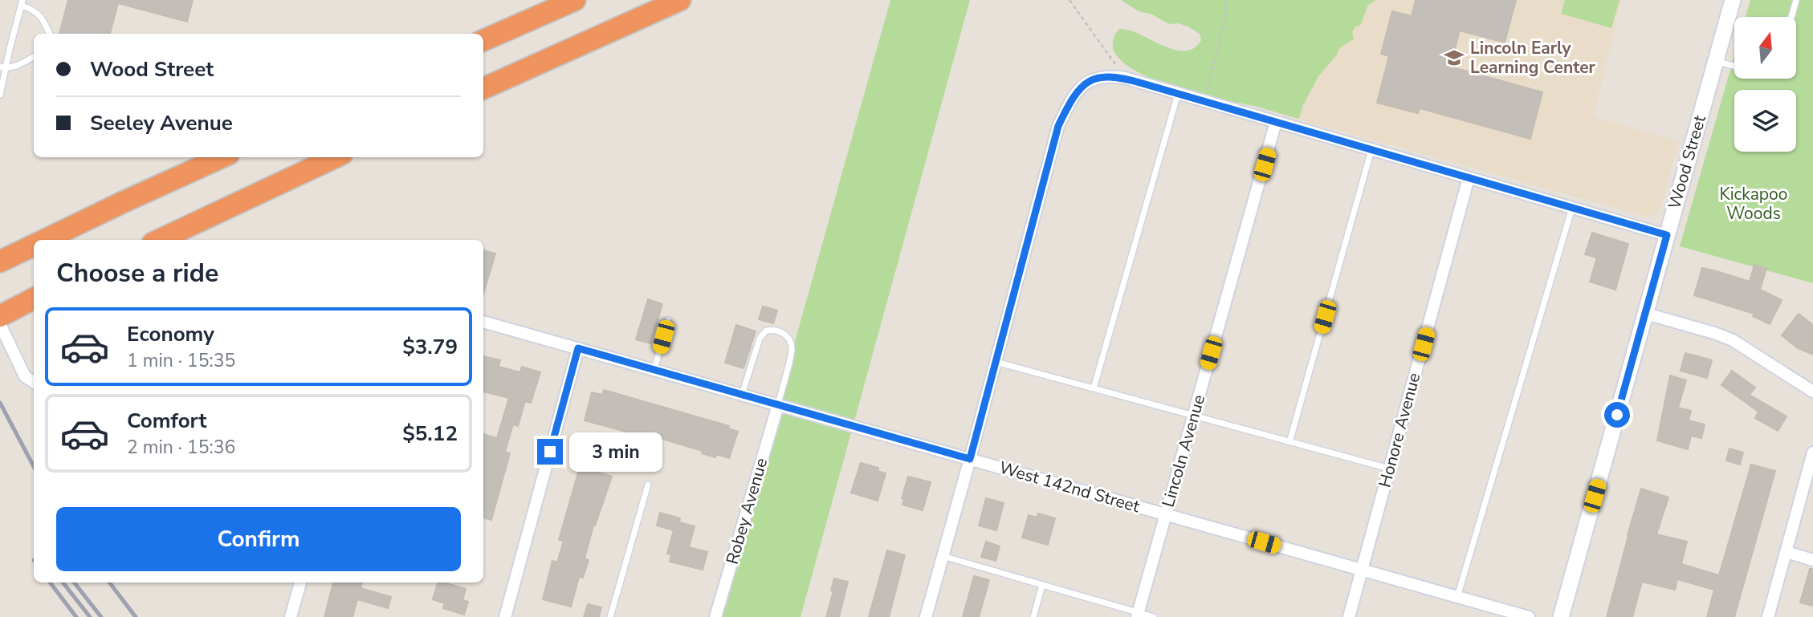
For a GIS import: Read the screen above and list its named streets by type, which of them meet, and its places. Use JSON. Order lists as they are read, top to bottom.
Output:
{
  "streets": {
    "main road": ["Wood Street"],
    "street": [
      "Honore Avenue",
      "Lincoln Avenue",
      "West 142nd Street",
      "Robey Avenue"
    ]
  },
  "crossings": [
    ["Honore Avenue", "West 142nd Street"],
    ["Lincoln Avenue", "West 142nd Street"],
    ["West 142nd Street", "Robey Avenue"]
  ],
  "parks": ["Kickapoo Woods"],
  "places": {
    "school or university": ["Lincoln Early Learning Center"]
  },
  "north": "top",
  "page": {
    "banner": ["Wood Street", "Seeley Avenue"],
    "heading": "Choose a ride",
    "list": [
      {
        "name": "Economy",
        "note": "1 min · 15:35",
        "value": "$3.79"
      },
      {
        "name": "Comfort",
        "note": "2 min · 15:36",
        "value": "$5.12"
      }
    ],
    "bubble": "3 min",
    "buttons": "Confirm"
  }
}
